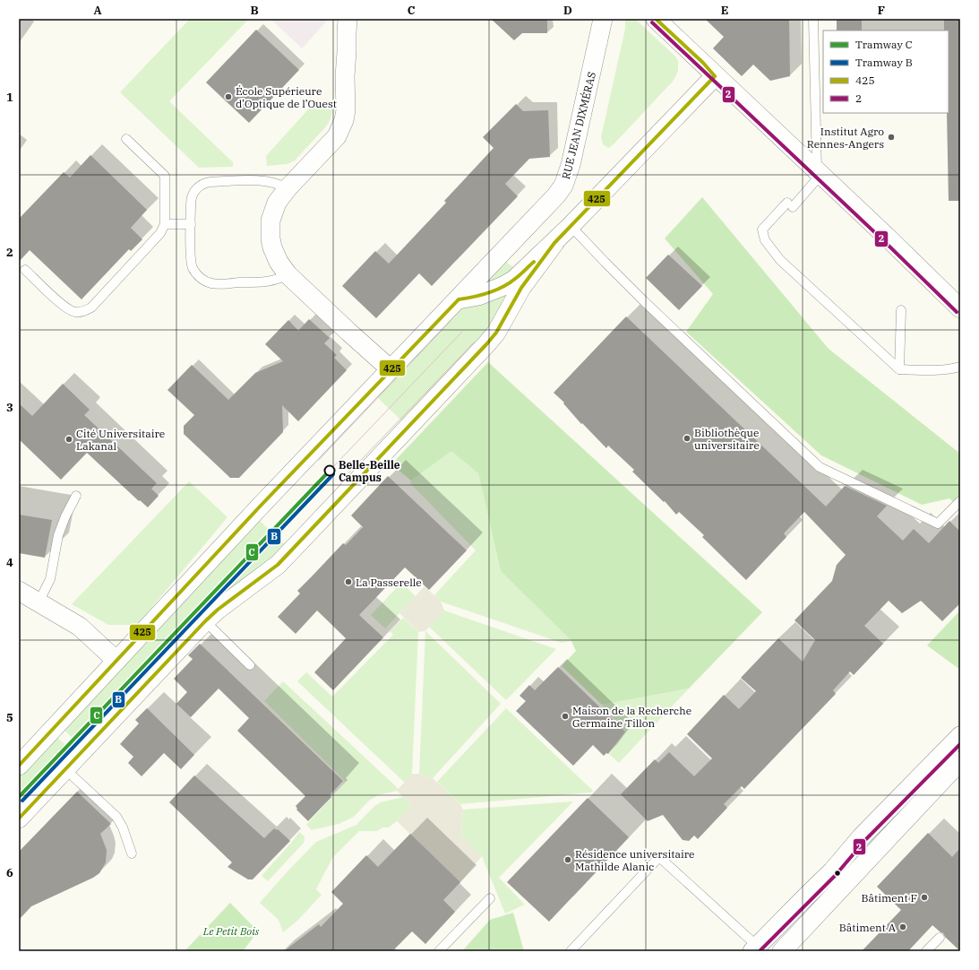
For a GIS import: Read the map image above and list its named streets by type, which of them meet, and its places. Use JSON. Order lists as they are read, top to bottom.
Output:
{
  "streets": {
    "street": ["RUE JEAN DIXMÉRAS"]
  },
  "parks": ["Le Petit Bois"],
  "places": [
    "École Supérieure d’Optique de l’Ouest",
    "Institut Agro Rennes-Angers",
    "Bibliothèque universitaire",
    "Cité Universitaire Lakanal",
    "Belle-Beille Campus",
    "La Passerelle",
    "Maison de la Recherche Germaine Tillon",
    "Résidence universitaire Mathilde Alanic",
    "Bâtiment F",
    "Bâtiment A"
  ],
  "lines": [
    "transit line 425",
    "transit line 2",
    "tram line C",
    "tram line B"
  ],
  "legend": [
    "Tramway C",
    "Tramway B",
    "425",
    "2"
  ],
  "grid": {
    "columns": [
      "A",
      "B",
      "C",
      "D",
      "E",
      "F"
    ],
    "rows": [
      "1",
      "2",
      "3",
      "4",
      "5",
      "6"
    ]
  }
}
